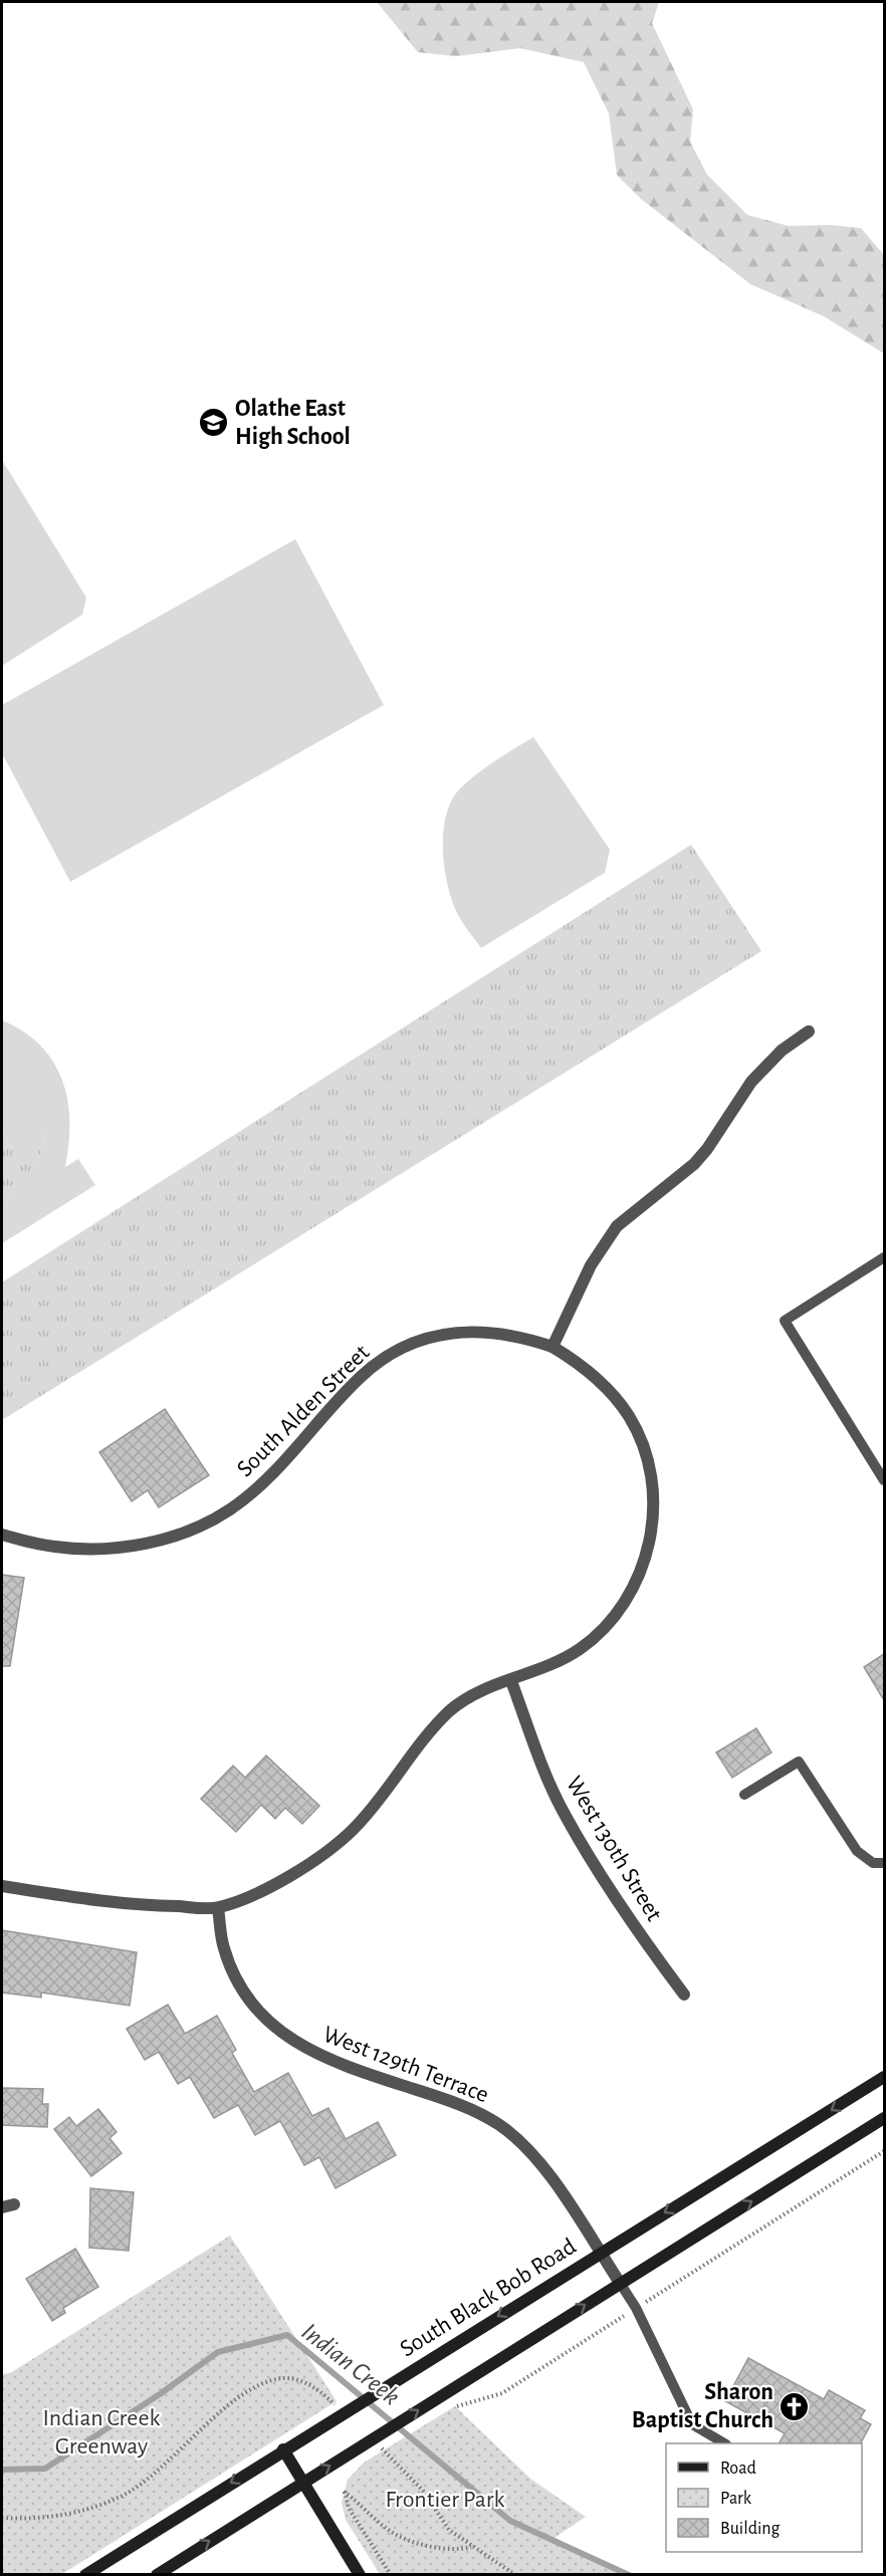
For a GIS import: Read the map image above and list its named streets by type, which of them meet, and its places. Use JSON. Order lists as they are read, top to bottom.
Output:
{
  "streets": {
    "main road": ["South Black Bob Road"],
    "street": ["South Alden Street", "West 130th Street", "West 129th Terrace"]
  },
  "crossings": [
    ["South Alden Street", "West 130th Street"],
    ["South Alden Street", "West 129th Terrace"],
    ["West 129th Terrace", "South Black Bob Road"]
  ],
  "water": ["Indian Creek"],
  "parks": ["Indian Creek Greenway", "Frontier Park"],
  "places": {
    "school or university": ["Olathe East High School"],
    "church": ["Sharon Baptist Church"]
  },
  "legend": ["Road", "Park", "Building"]
}
